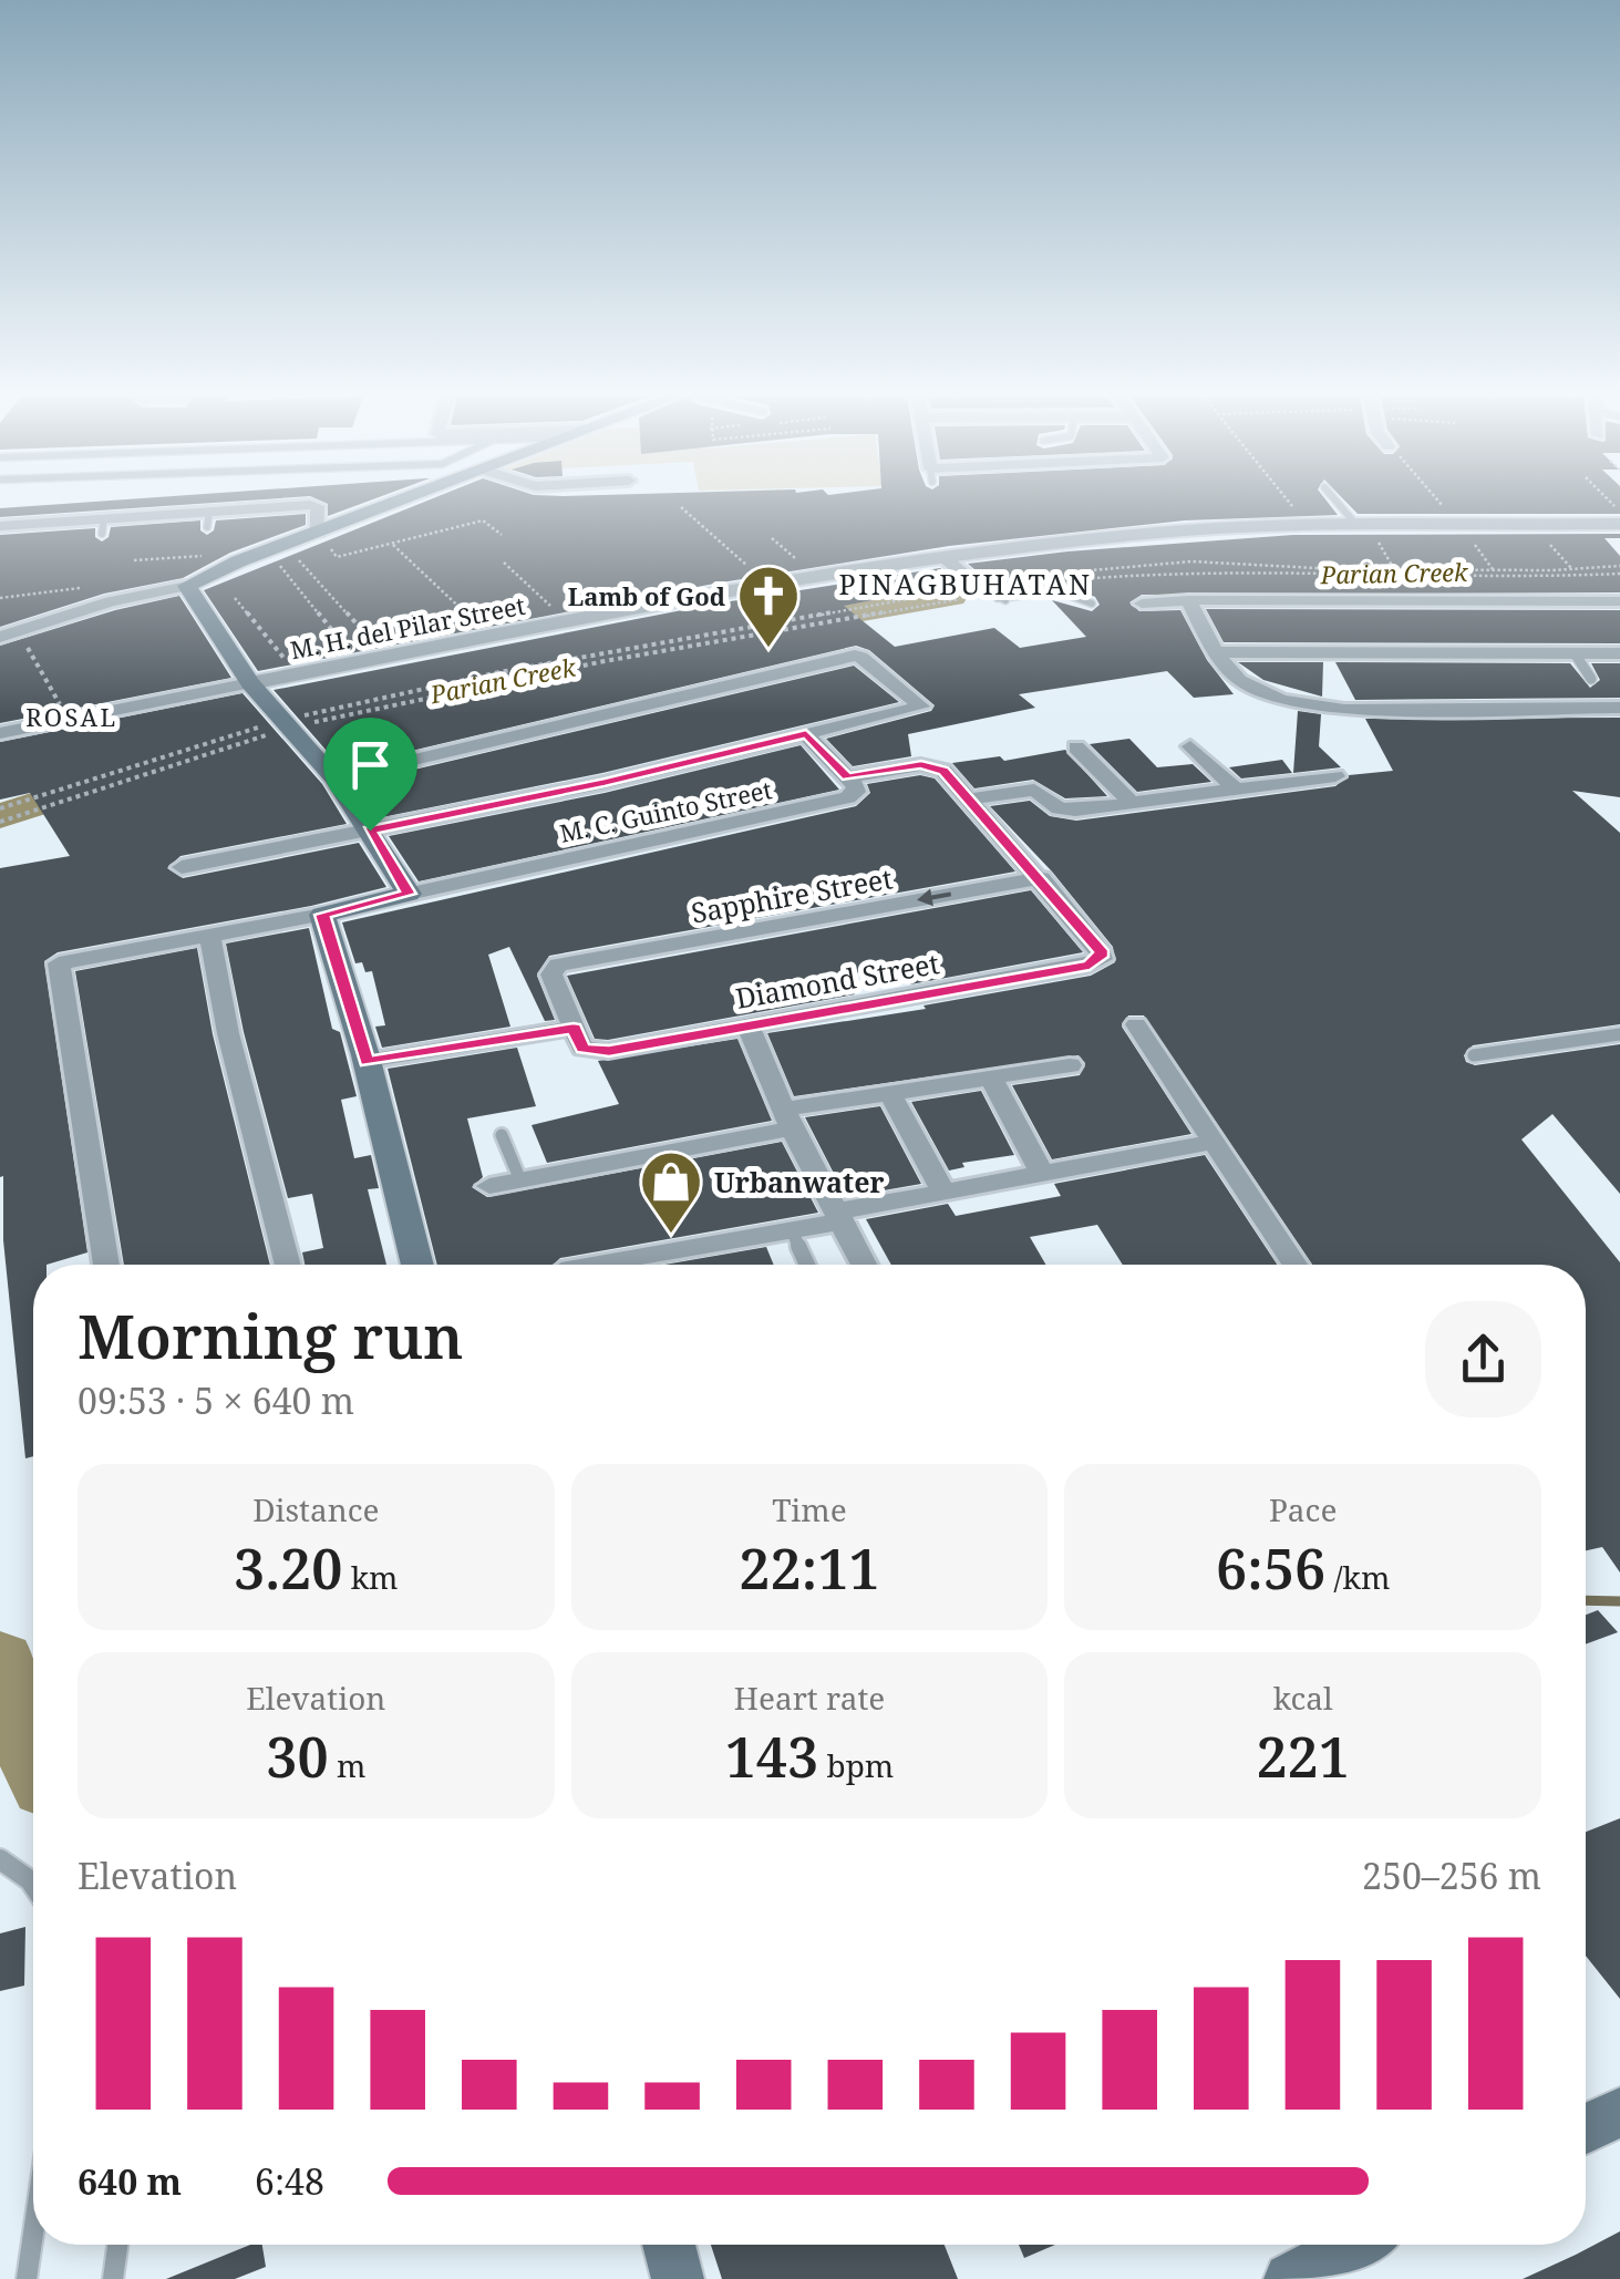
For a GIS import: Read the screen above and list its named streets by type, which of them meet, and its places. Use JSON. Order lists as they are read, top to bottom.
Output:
{
  "streets": {
    "street": [
      "M. H. del Pilar Street",
      "M. C. Guinto Street",
      "Sapphire Street",
      "Diamond Street"
    ]
  },
  "crossings": [
    ["Sapphire Street", "Diamond Street"]
  ],
  "districts": ["PINAGBUHATAN", "ROSAL"],
  "water": ["Parian Creek"],
  "places": {
    "church": ["Lamb of God"],
    "shop": ["Urbanwater"]
  },
  "page": {
    "heading": ["Morning run", "09:53 · 5 × 640 m"],
    "stats": [
      ["Distance", "3.20 km"],
      ["Time", "22:11"],
      ["Pace", "6:56 /km"],
      ["Elevation", "30 m"],
      ["Heart rate", "143 bpm"],
      ["kcal", "221"]
    ],
    "chart": ["Elevation", "250–256 m"],
    "list": [
      {
        "name": "640 m",
        "note": "6:48"
      }
    ]
  }
}
